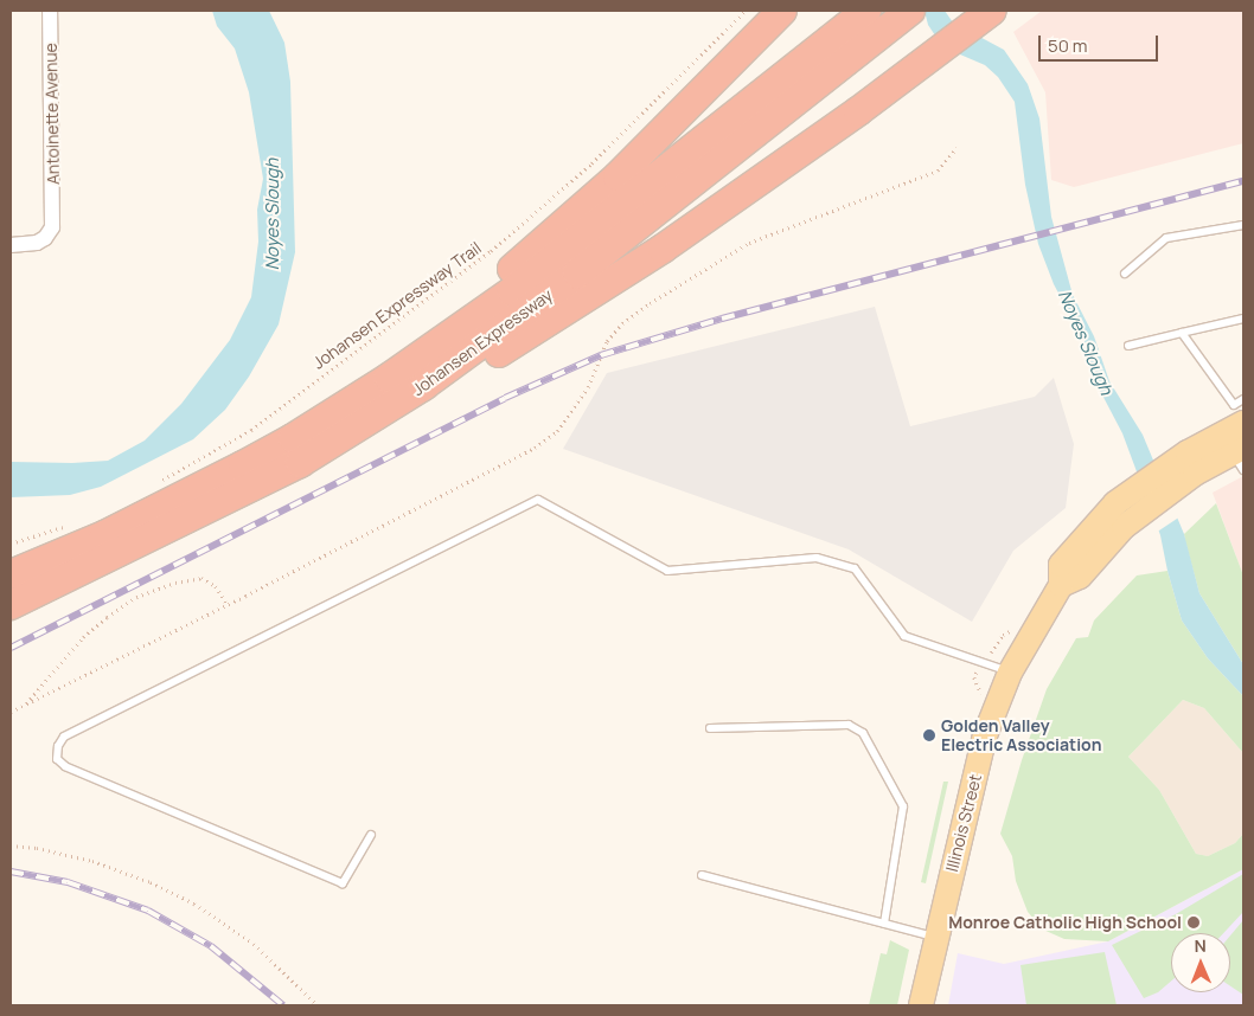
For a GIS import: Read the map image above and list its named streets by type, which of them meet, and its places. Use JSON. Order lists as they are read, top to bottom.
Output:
{
  "streets": {
    "highway": ["Johansen Expressway"],
    "main road": ["Illinois Street"],
    "street": ["Antoinette Avenue"],
    "path": ["Johansen Expressway Trail"]
  },
  "water": ["Noyes Slough"],
  "places": ["Golden Valley Electric Association", "Monroe Catholic High School"],
  "scale_bar": "50 m",
  "north": "top"
}
